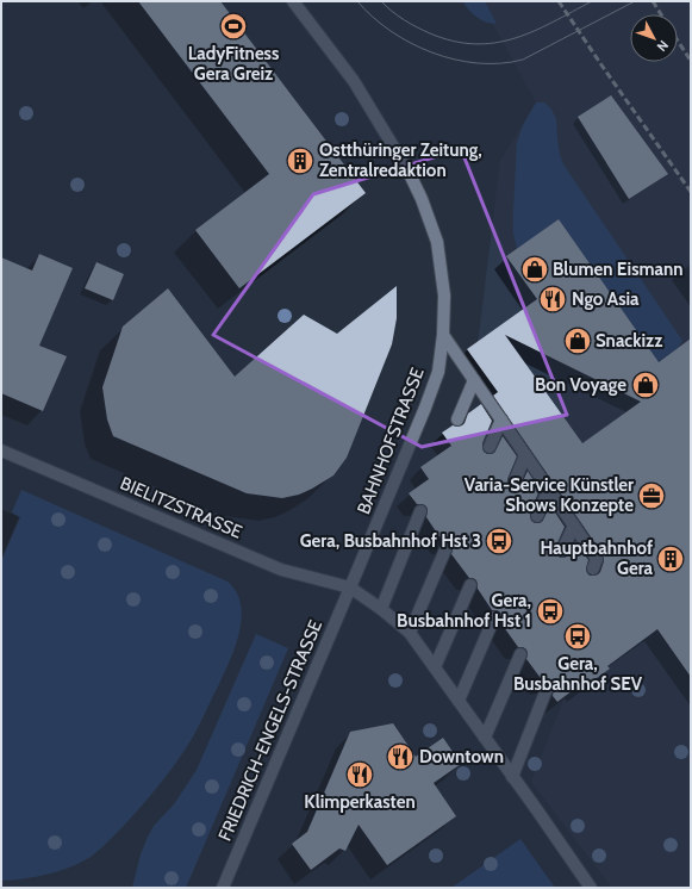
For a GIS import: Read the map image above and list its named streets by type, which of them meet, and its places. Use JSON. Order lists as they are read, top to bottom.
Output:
{
  "streets": {
    "street": ["BAHNHOFSTRASSE", "BIELITZSTRASSE", "FRIEDRICH-ENGELS-STRASSE"]
  },
  "crossings": [
    ["BAHNHOFSTRASSE", "BIELITZSTRASSE"],
    ["BAHNHOFSTRASSE", "FRIEDRICH-ENGELS-STRASSE"],
    ["BIELITZSTRASSE", "FRIEDRICH-ENGELS-STRASSE"]
  ],
  "places": {
    "sports": ["LadyFitness Gera Greiz"],
    "building": ["Ostthüringer Zeitung, Zentralredaktion", "Hauptbahnhof Gera"],
    "shop": ["Blumen Eismann", "Snackizz", "Bon Voyage"],
    "restaurant": ["Ngo Asia", "Downtown", "Klimperkasten"],
    "office": ["Varia-Service Künstler Shows Konzepte"],
    "bus stop": ["Gera, Busbahnhof Hst 3", "Gera, Busbahnhof Hst 1", "Gera, Busbahnhof SEV"]
  },
  "north": "bottom right"
}
